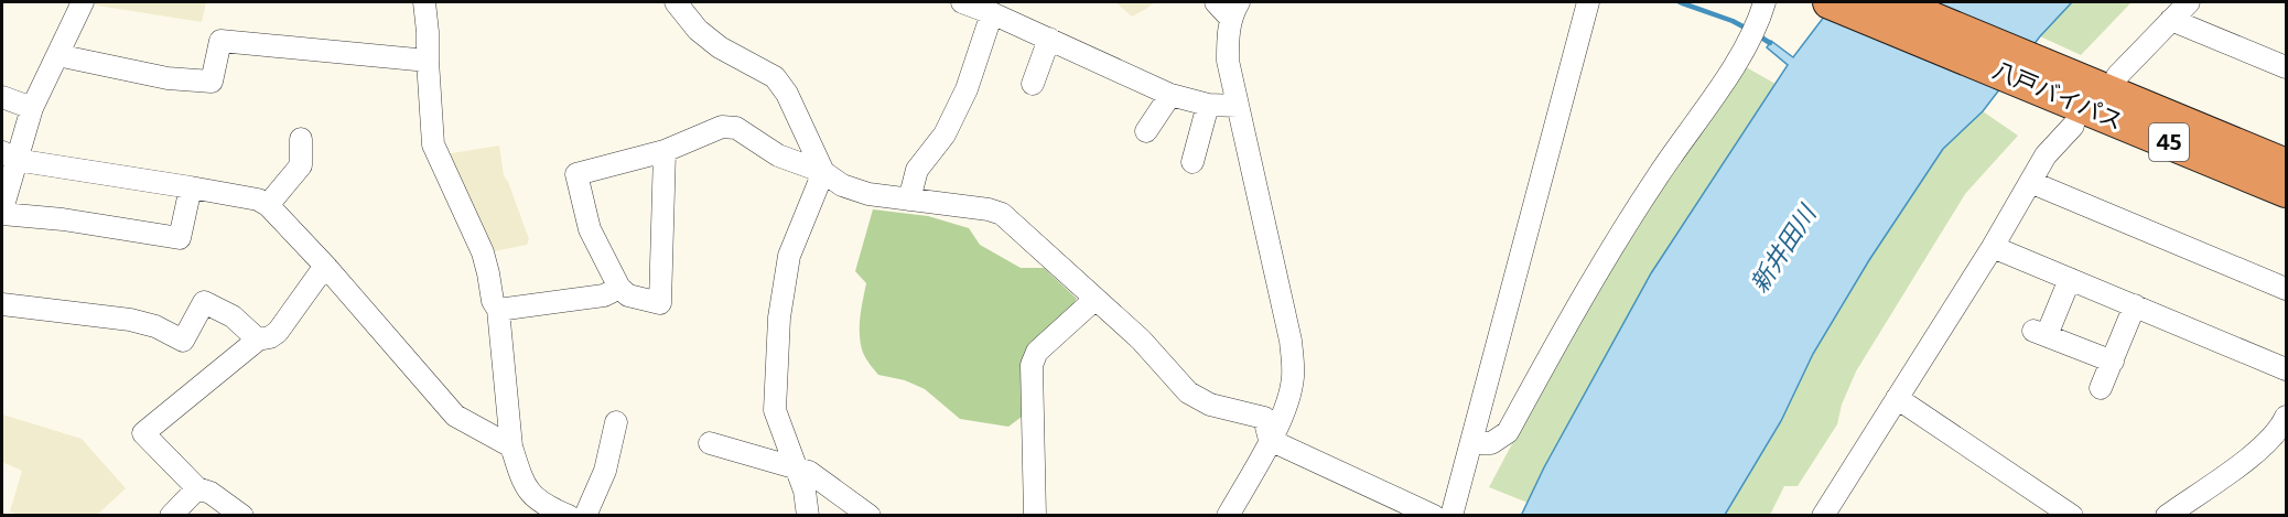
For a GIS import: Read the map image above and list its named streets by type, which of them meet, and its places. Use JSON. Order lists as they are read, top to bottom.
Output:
{
  "streets": {
    "highway": ["八戸バイパス", "45"]
  },
  "water": ["新井田川"]
}
